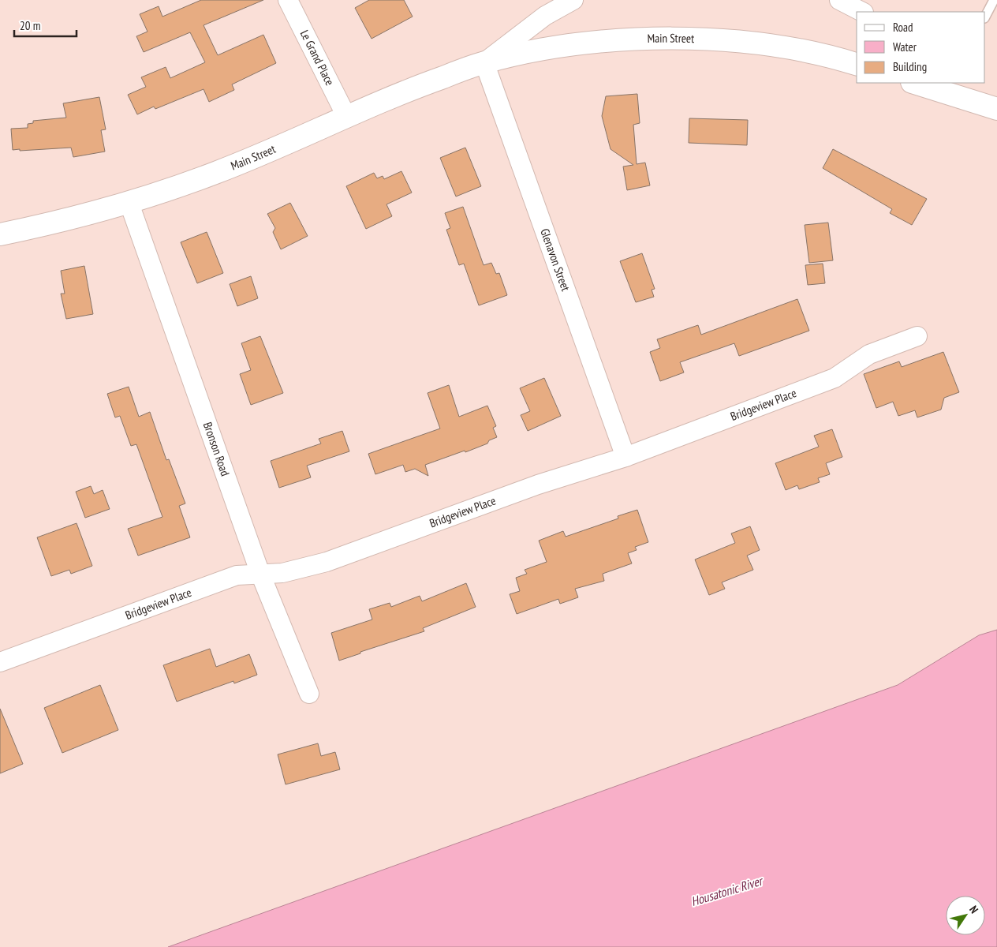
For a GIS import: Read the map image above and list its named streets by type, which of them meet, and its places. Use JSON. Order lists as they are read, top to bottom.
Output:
{
  "streets": {
    "main road": ["Main Street"],
    "street": [
      "Le Grand Place",
      "Glenavon Street",
      "Bridgeview Place",
      "Bronson Road"
    ]
  },
  "crossings": [
    ["Main Street", "Le Grand Place"],
    ["Main Street", "Glenavon Street"],
    ["Main Street", "Bronson Road"],
    ["Glenavon Street", "Bridgeview Place"],
    ["Bridgeview Place", "Bronson Road"]
  ],
  "water": ["Housatonic River"],
  "legend": ["Road", "Water", "Building"],
  "scale_bar": "20 m",
  "north": "top right"
}
